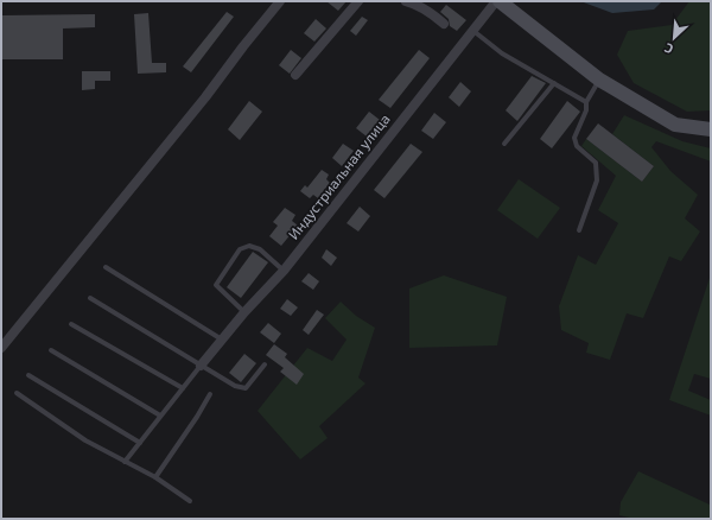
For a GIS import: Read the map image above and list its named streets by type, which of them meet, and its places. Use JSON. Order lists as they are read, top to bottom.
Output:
{
  "streets": {
    "street": ["Индустриальная улица"]
  },
  "north": "bottom left"
}
